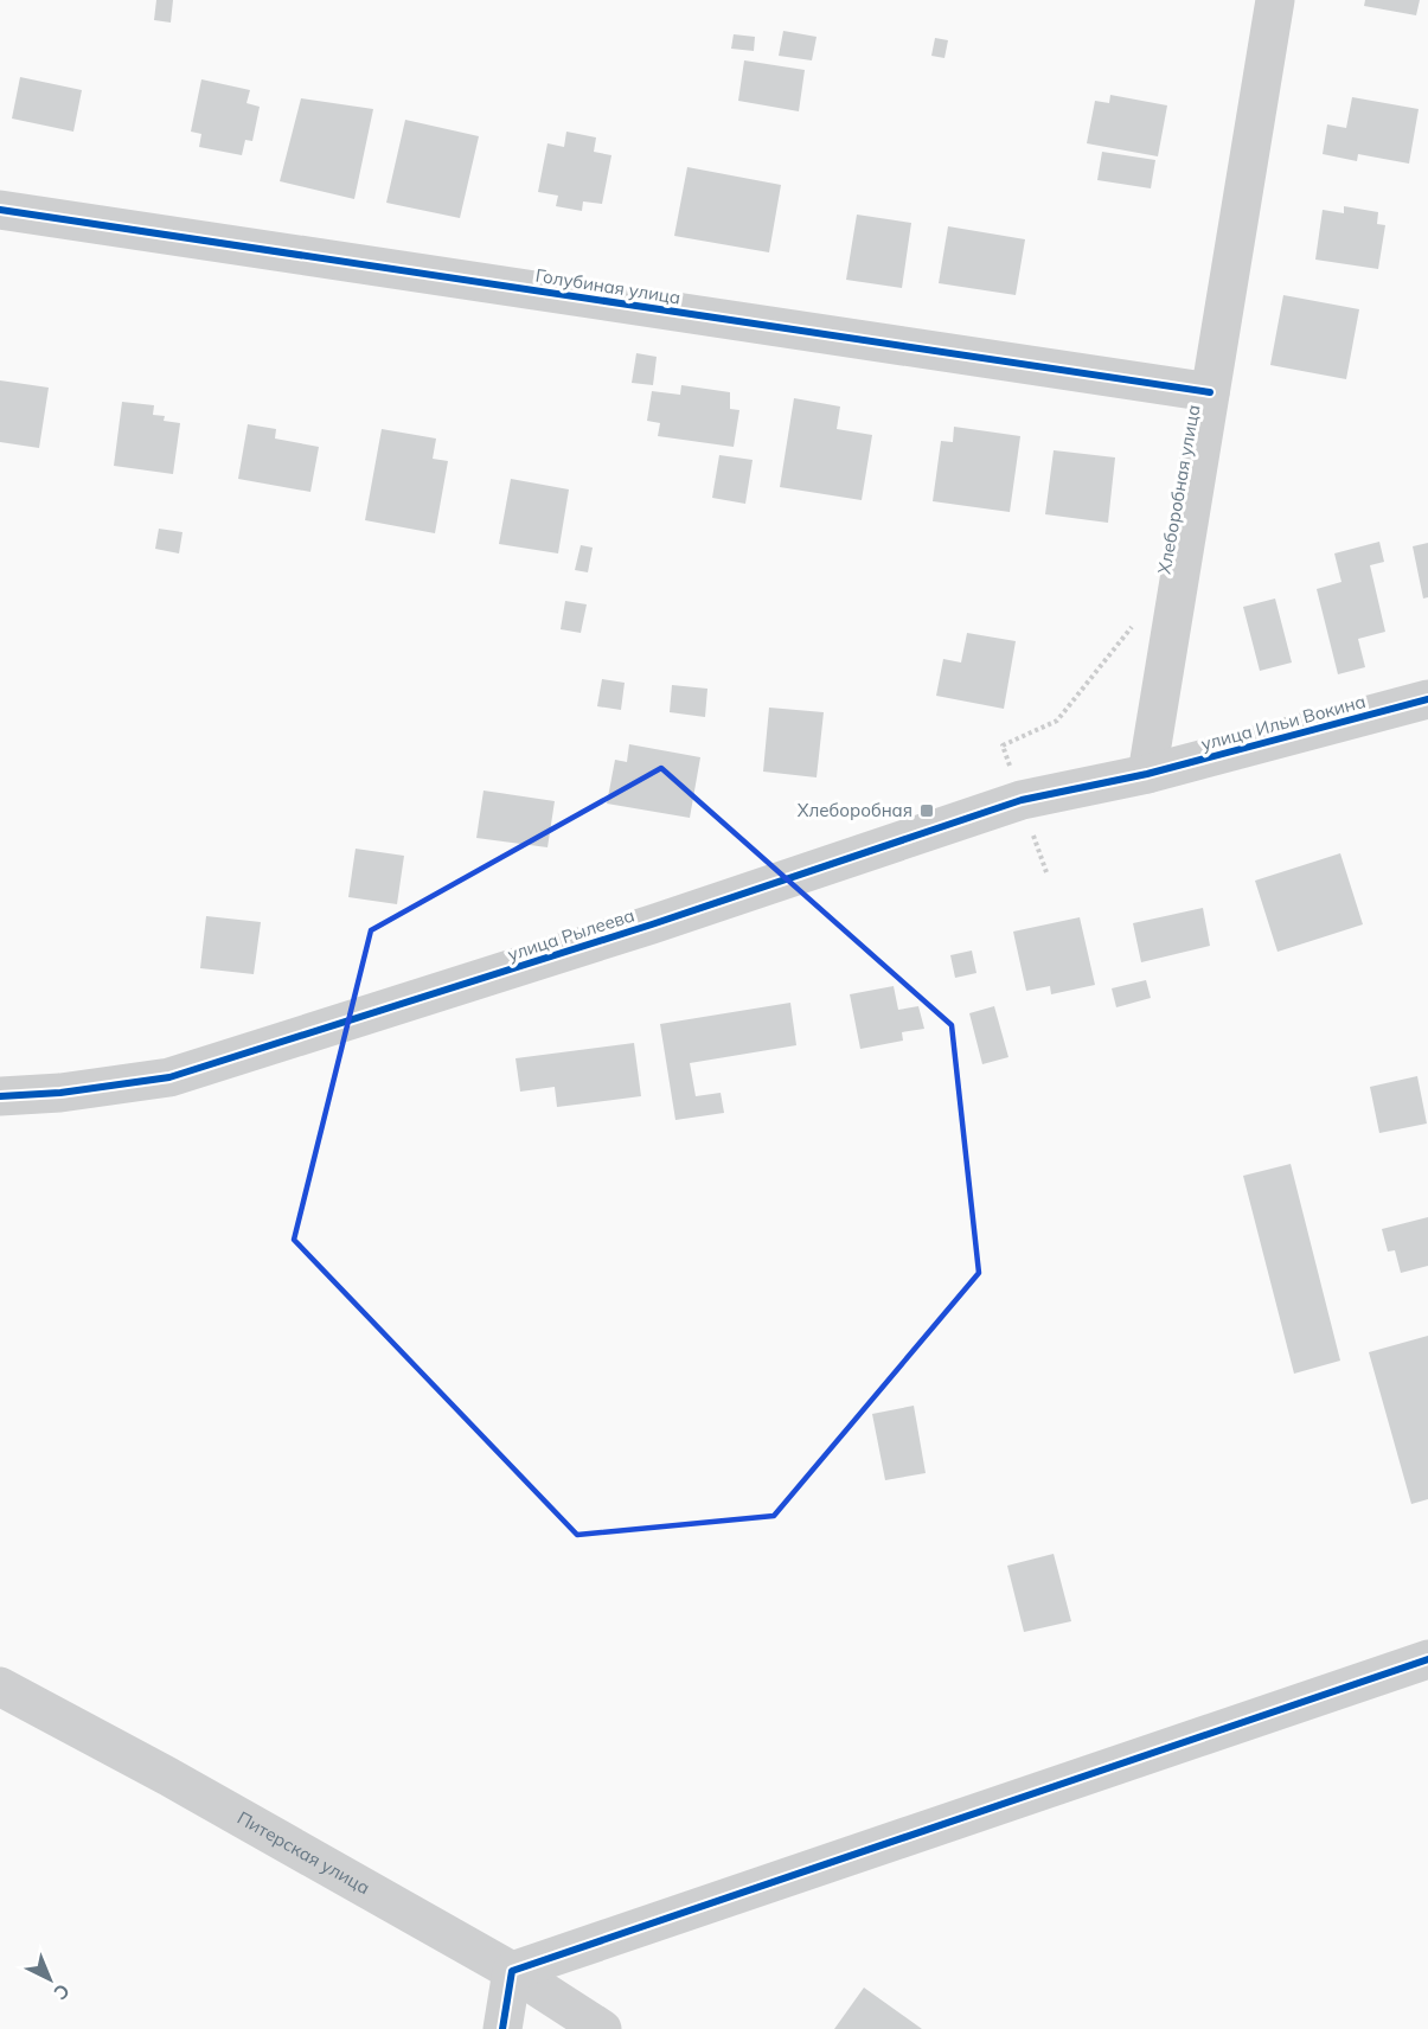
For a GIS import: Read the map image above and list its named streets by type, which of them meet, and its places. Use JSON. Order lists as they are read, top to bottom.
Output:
{
  "streets": {
    "street": [
      "Голубиная улица",
      "Хлеборобная улица",
      "улица Ильи Вокина",
      "улица Рылеева",
      "Питерская улица"
    ]
  },
  "crossings": [
    ["Голубиная улица", "Хлеборобная улица"],
    ["Хлеборобная улица", "улица Ильи Вокина"],
    ["Хлеборобная улица", "улица Рылеева"],
    ["улица Ильи Вокина", "улица Рылеева"]
  ],
  "places": {
    "transit": ["Хлеборобная"]
  },
  "north": "bottom right"
}
